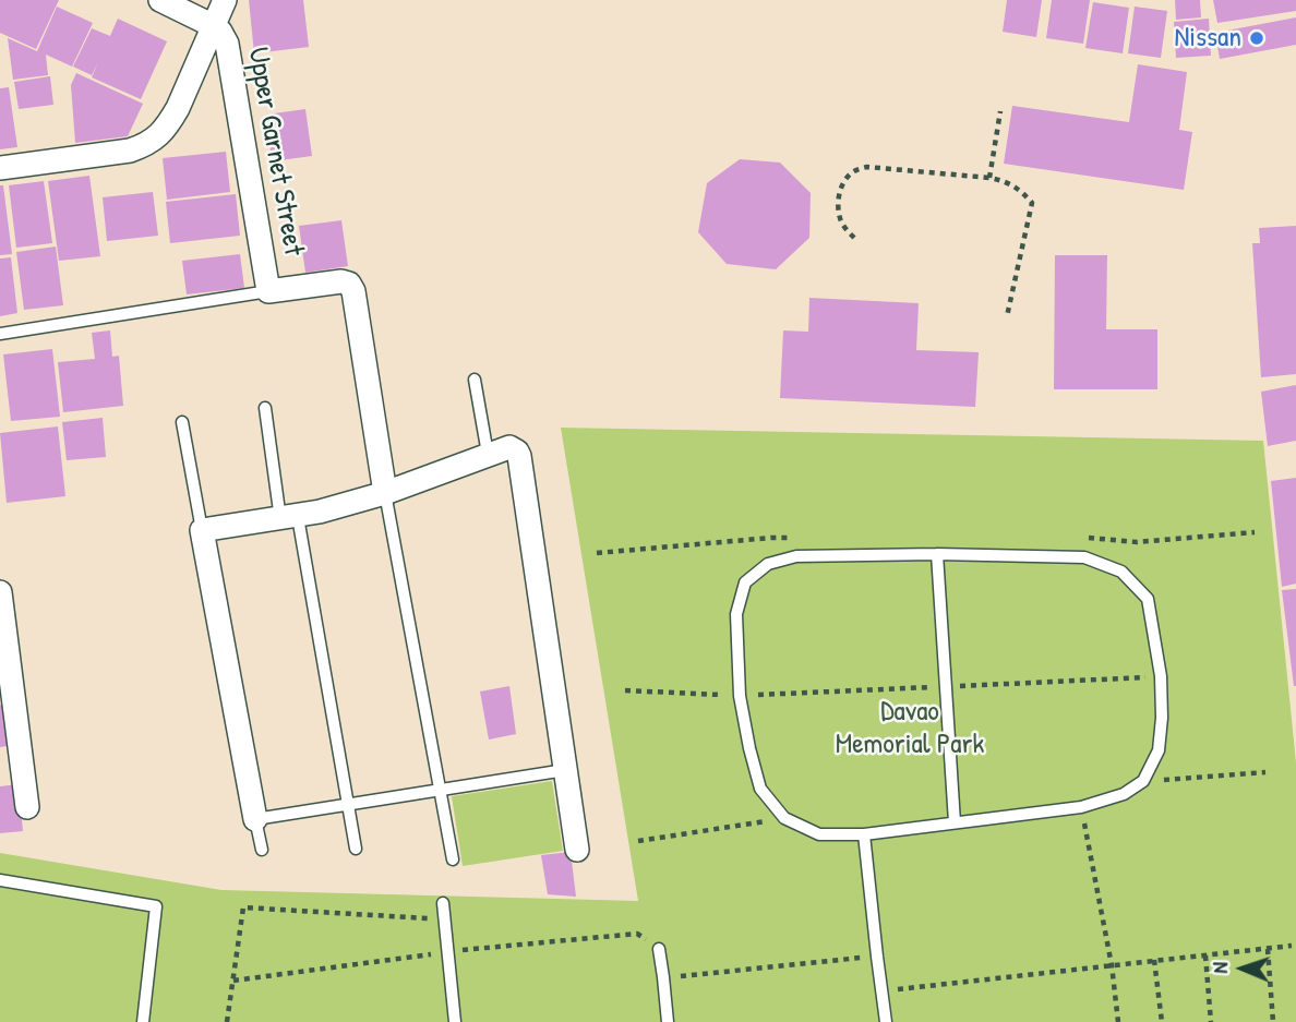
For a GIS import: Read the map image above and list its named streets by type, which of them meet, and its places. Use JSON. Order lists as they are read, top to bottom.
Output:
{
  "streets": {
    "street": ["Upper Garnet Street"]
  },
  "parks": ["Davao Memorial Park"],
  "places": ["Nissan"],
  "north": "left"
}
